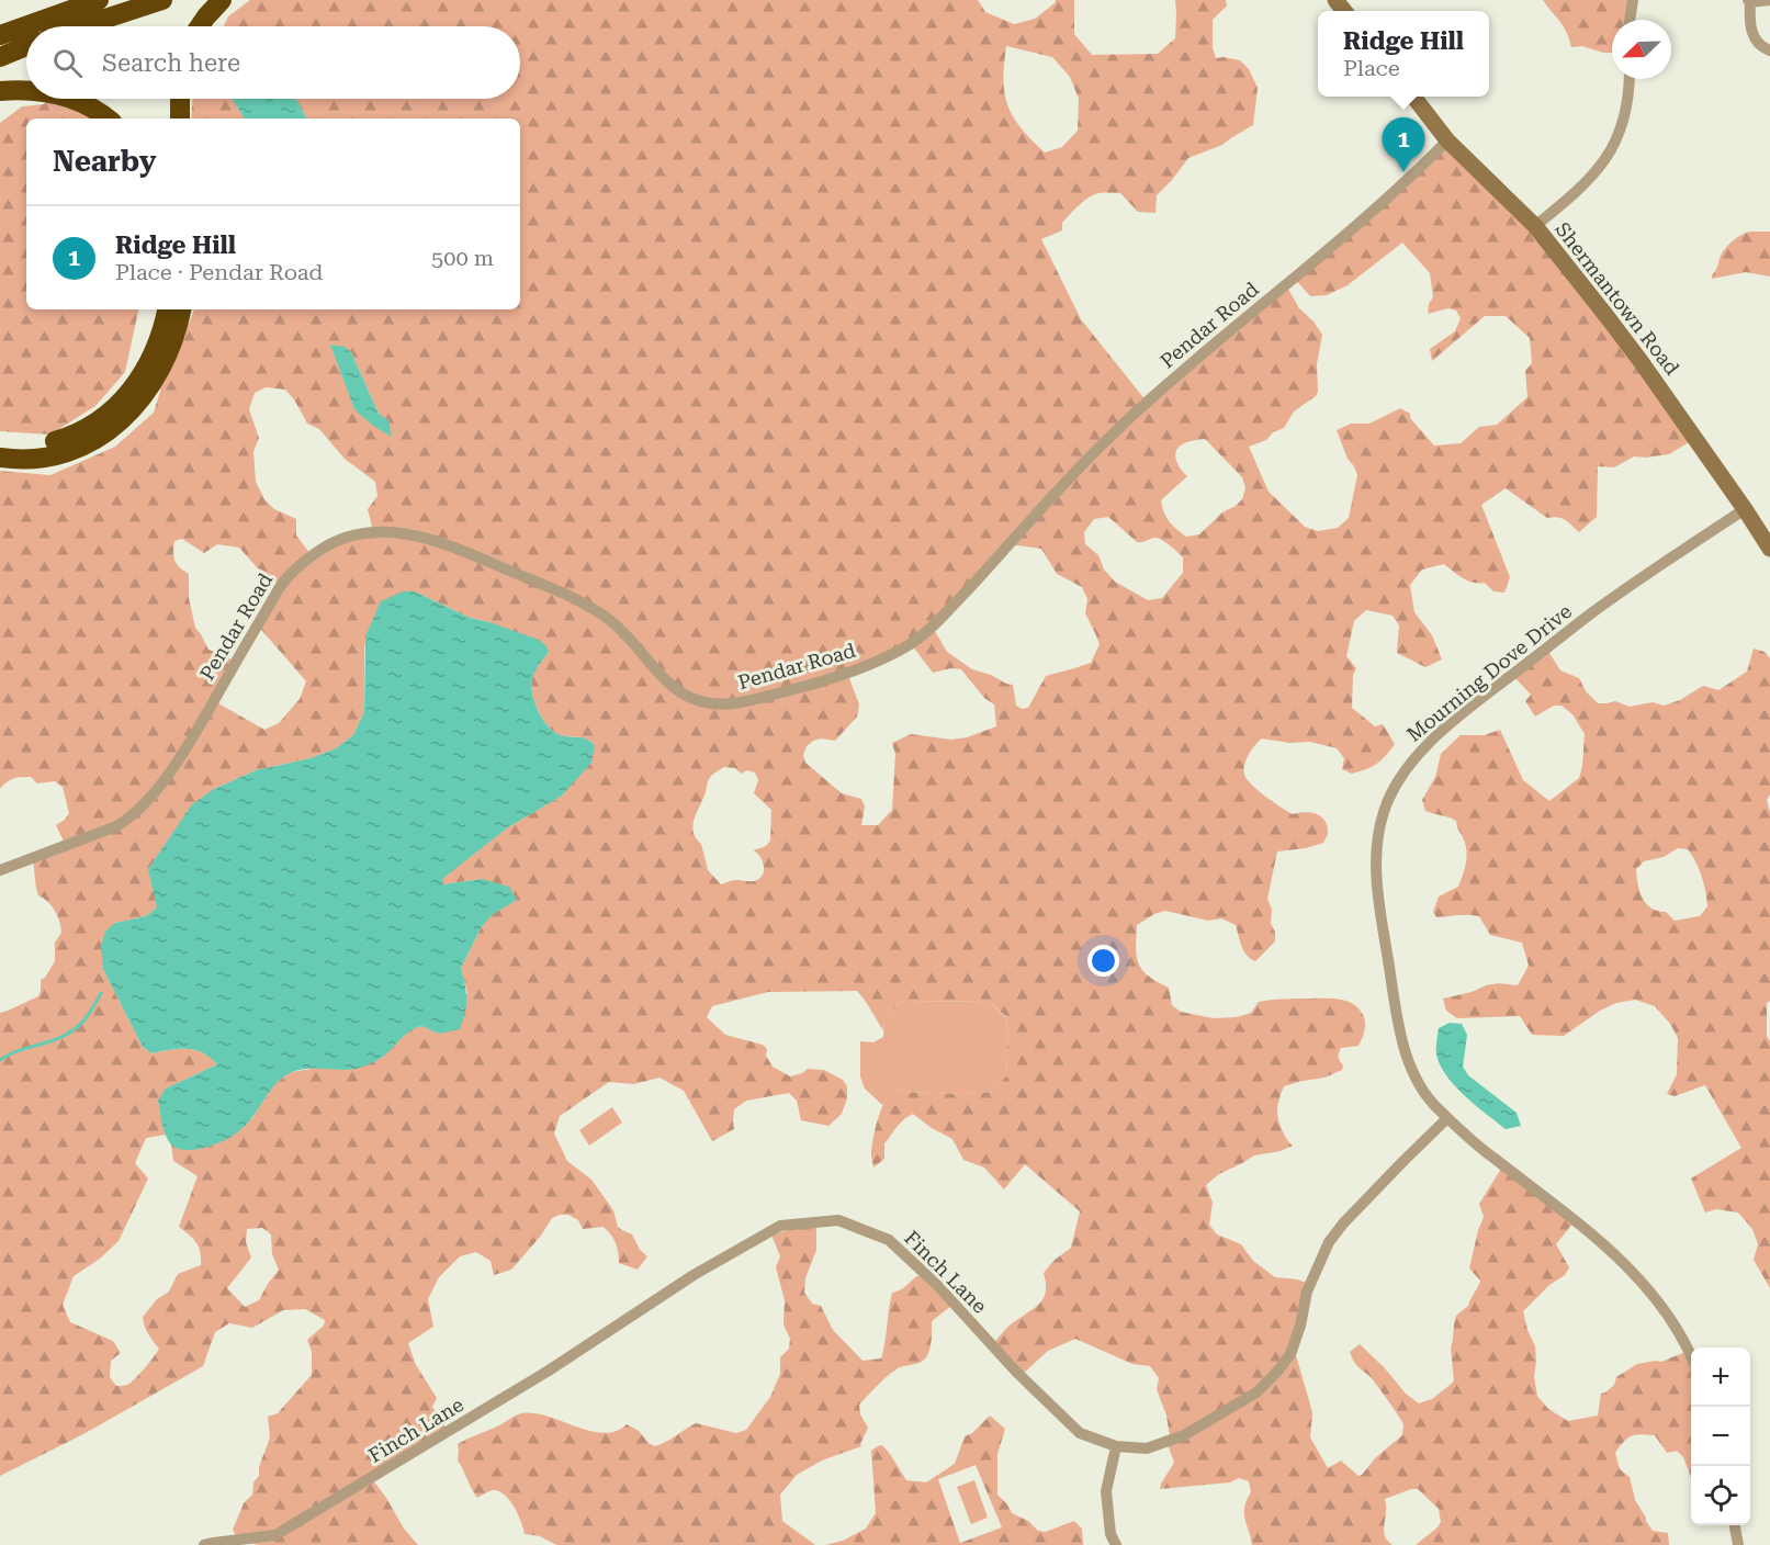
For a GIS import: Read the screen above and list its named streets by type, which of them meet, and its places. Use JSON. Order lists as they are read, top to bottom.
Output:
{
  "streets": {
    "street": [
      "Shermantown Road",
      "Pendar Road",
      "Mourning Dove Drive",
      "Finch Lane"
    ]
  },
  "crossings": [
    ["Shermantown Road", "Pendar Road"],
    ["Shermantown Road", "Mourning Dove Drive"],
    ["Mourning Dove Drive", "Finch Lane"]
  ],
  "north": "bottom left",
  "page": {
    "popup": ["Ridge Hill", "Place"],
    "search": "Search here",
    "pins": "1",
    "heading": "Nearby",
    "list": [
      {
        "mark": "1",
        "name": "Ridge Hill",
        "note": "Place · Pendar Road",
        "value": "500 m"
      }
    ],
    "map_buttons": ["+", "−"]
  }
}
